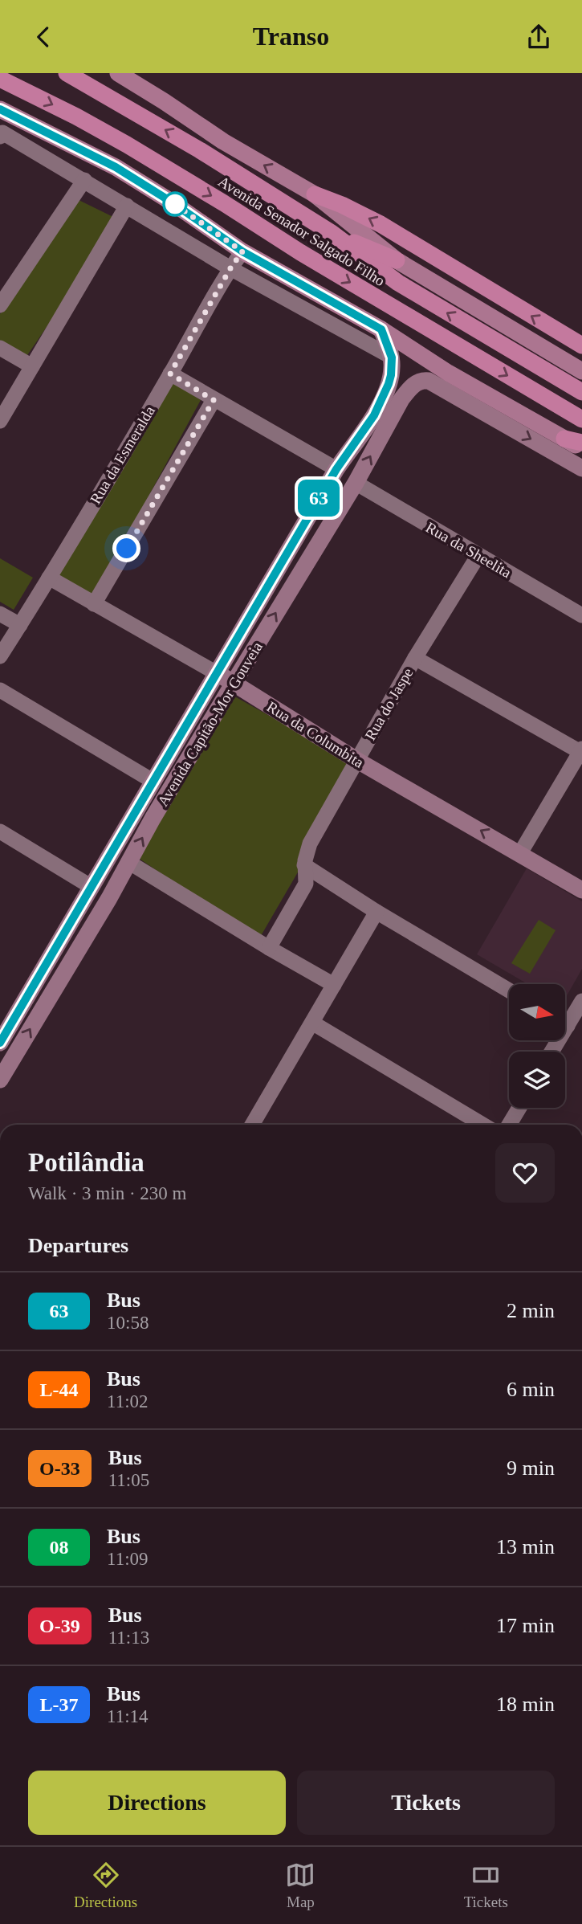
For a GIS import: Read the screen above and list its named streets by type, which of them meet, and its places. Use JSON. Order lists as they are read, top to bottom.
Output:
{
  "streets": {
    "highway": ["Avenida Senador Salgado Filho"],
    "main road": ["Avenida Capitão-Mor Gouveia", "Rua da Columbita"],
    "street": ["Rua da Esmeralda", "Rua da Sheelita", "Rua do Jaspe"]
  },
  "crossings": [
    ["Rua da Esmeralda", "Rua da Columbita"],
    ["Rua da Sheelita", "Rua do Jaspe"],
    ["Rua da Sheelita", "Avenida Capitão-Mor Gouveia"],
    ["Rua do Jaspe", "Rua da Columbita"],
    ["Avenida Capitão-Mor Gouveia", "Rua da Columbita"]
  ],
  "lines": ["bus line 63"],
  "north": "right",
  "page": {
    "header": "Transo",
    "on_map": "63",
    "heading": [
      ["Potilândia", "Walk · 3 min · 230 m"],
      "Departures"
    ],
    "list": [
      {
        "mark": "63",
        "name": "Bus",
        "note": "10:58",
        "value": "2 min"
      },
      {
        "mark": "L-44",
        "name": "Bus",
        "note": "11:02",
        "value": "6 min"
      },
      {
        "mark": "O-33",
        "name": "Bus",
        "note": "11:05",
        "value": "9 min"
      },
      {
        "mark": "08",
        "name": "Bus",
        "note": "11:09",
        "value": "13 min"
      },
      {
        "mark": "O-39",
        "name": "Bus",
        "note": "11:13",
        "value": "17 min"
      },
      {
        "mark": "L-37",
        "name": "Bus",
        "note": "11:14",
        "value": "18 min"
      }
    ],
    "buttons": ["Directions", "Tickets"],
    "tabs": ["Directions", "Map", "Tickets"]
  }
}
